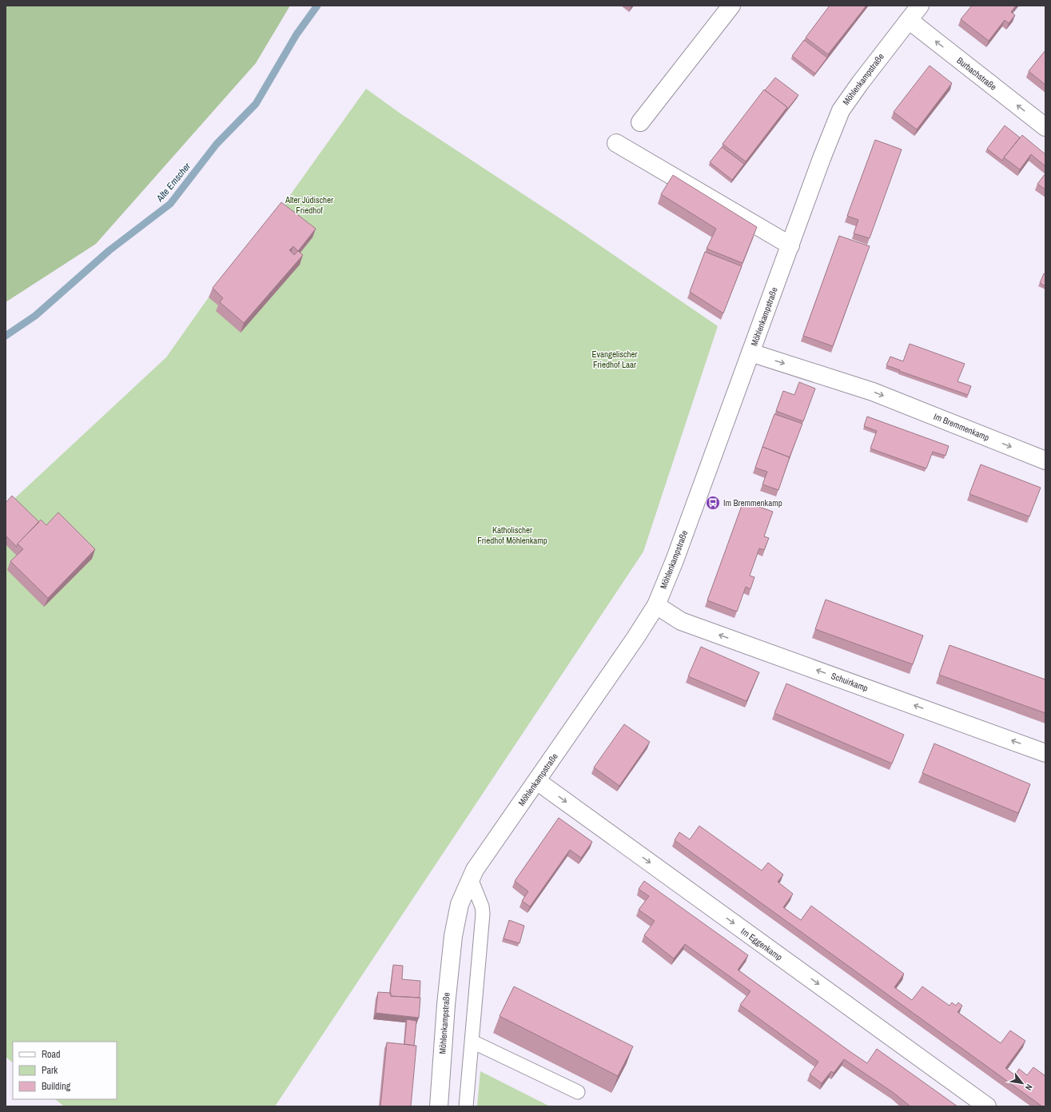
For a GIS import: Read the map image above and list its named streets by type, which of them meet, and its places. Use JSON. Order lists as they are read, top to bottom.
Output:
{
  "streets": {
    "street": [
      "Burbachstraße",
      "Möhlenkampstraße",
      "Im Bremmenkamp",
      "Schuirkamp",
      "Im Eggenkamp"
    ]
  },
  "crossings": [
    ["Burbachstraße", "Möhlenkampstraße"],
    ["Möhlenkampstraße", "Im Bremmenkamp"],
    ["Möhlenkampstraße", "Schuirkamp"],
    ["Möhlenkampstraße", "Im Eggenkamp"]
  ],
  "one_way": [
    "Burbachstraße",
    "Im Bremmenkamp",
    "Schuirkamp",
    "Im Eggenkamp"
  ],
  "water": ["Alte Emscher"],
  "parks": ["Alter Jüdischer Friedhof", "Evangelischer Friedhof Laar", "Katholischer Friedhof Möhlenkamp"],
  "places": {
    "bus stop": ["Im Bremmenkamp"]
  },
  "legend": ["Road", "Park", "Building"],
  "north": "bottom right"
}
